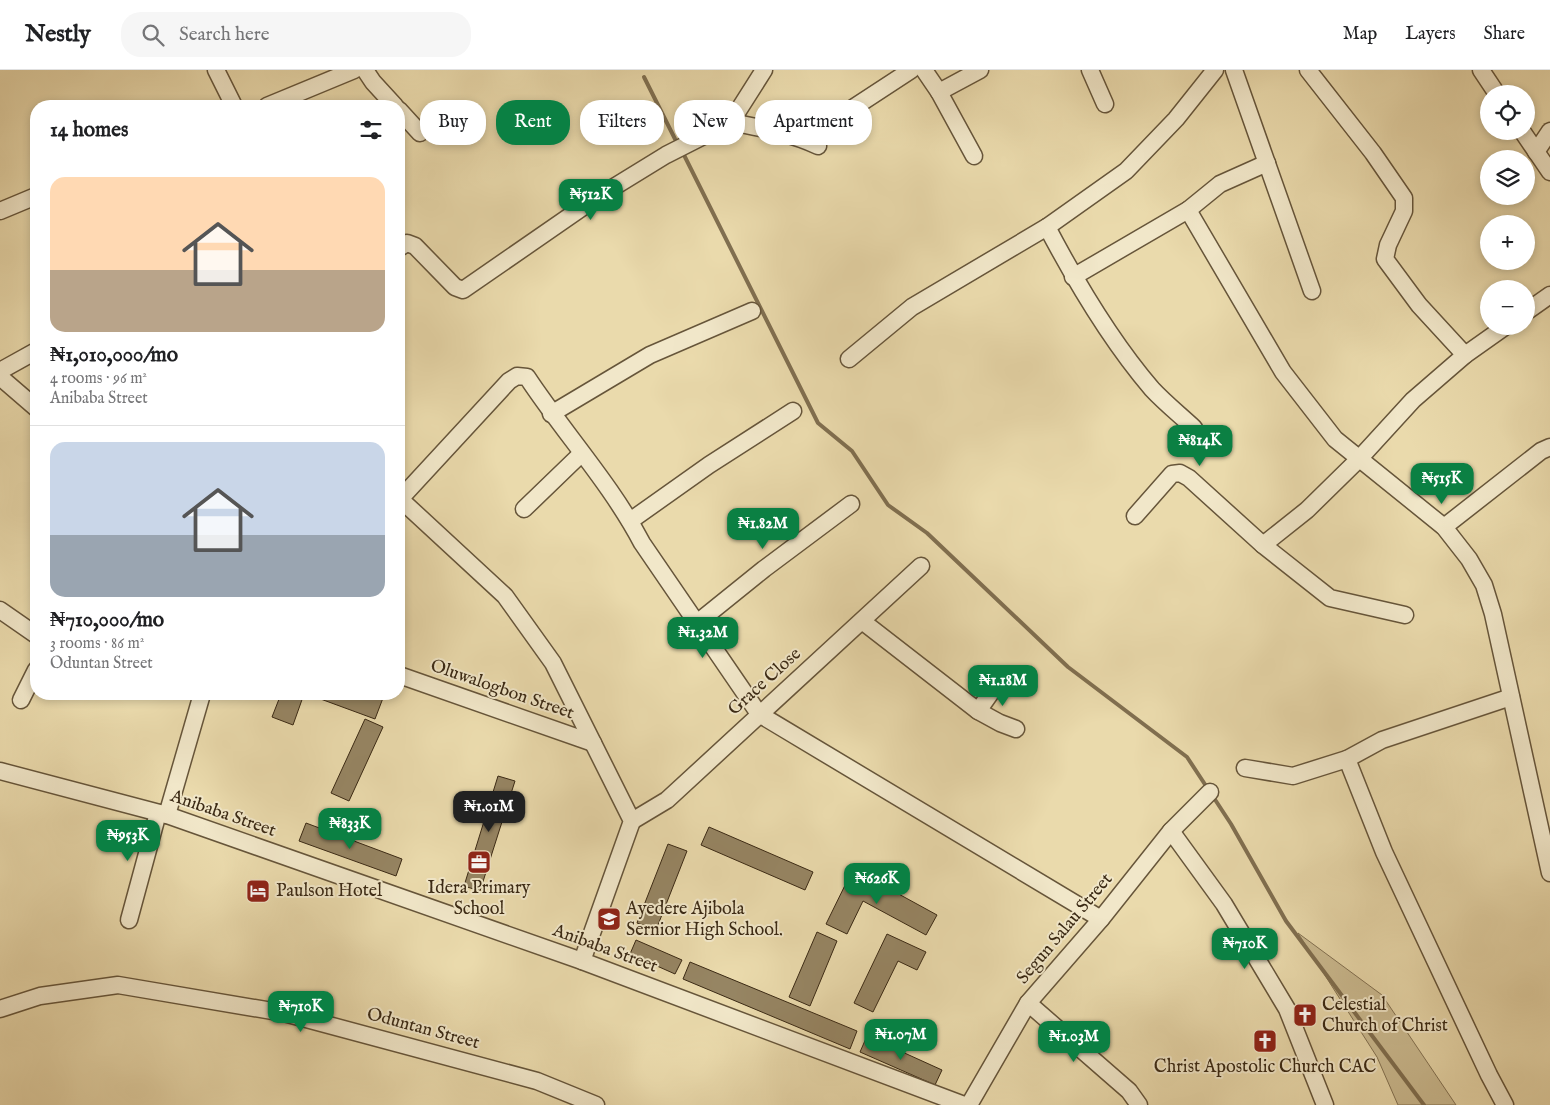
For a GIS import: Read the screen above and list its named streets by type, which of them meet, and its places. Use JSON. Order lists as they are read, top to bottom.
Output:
{
  "streets": {
    "street": [
      "Grace Close",
      "Oluwalogbon Street",
      "Anibaba Street",
      "Segun Salau Street",
      "Oduntan Street"
    ]
  },
  "places": {
    "office": ["Idera Primary School"],
    "hotel": ["Paulson Hotel"],
    "school or university": ["Ayedere Ajibola Sernior High School."],
    "church": ["Celestial Church of Christ", "Christ Apostolic Church CAC"]
  },
  "page": {
    "header": "Nestly",
    "search": "Search here",
    "nav": ["Map", "Layers", "Share"],
    "map_buttons": ["+", "−"],
    "chip": [
      "Buy",
      "Rent",
      "Filters",
      "New",
      "Apartment"
    ],
    "heading": "14 homes",
    "list": [
      {
        "name": "₦1,010,000/mo",
        "note": "4 rooms · 96 m² · Anibaba Street"
      },
      {
        "name": "₦710,000/mo",
        "note": "3 rooms · 86 m² · Oduntan Street"
      }
    ],
    "price": [
      "₦512K",
      "₦814K",
      "₦515K",
      "₦1.82M",
      "₦1.32M",
      "₦1.18M",
      "₦1.01M",
      "₦833K",
      "₦953K",
      "₦626K",
      "₦710K",
      "₦710K",
      "₦1.07M",
      "₦1.03M"
    ]
  }
}
